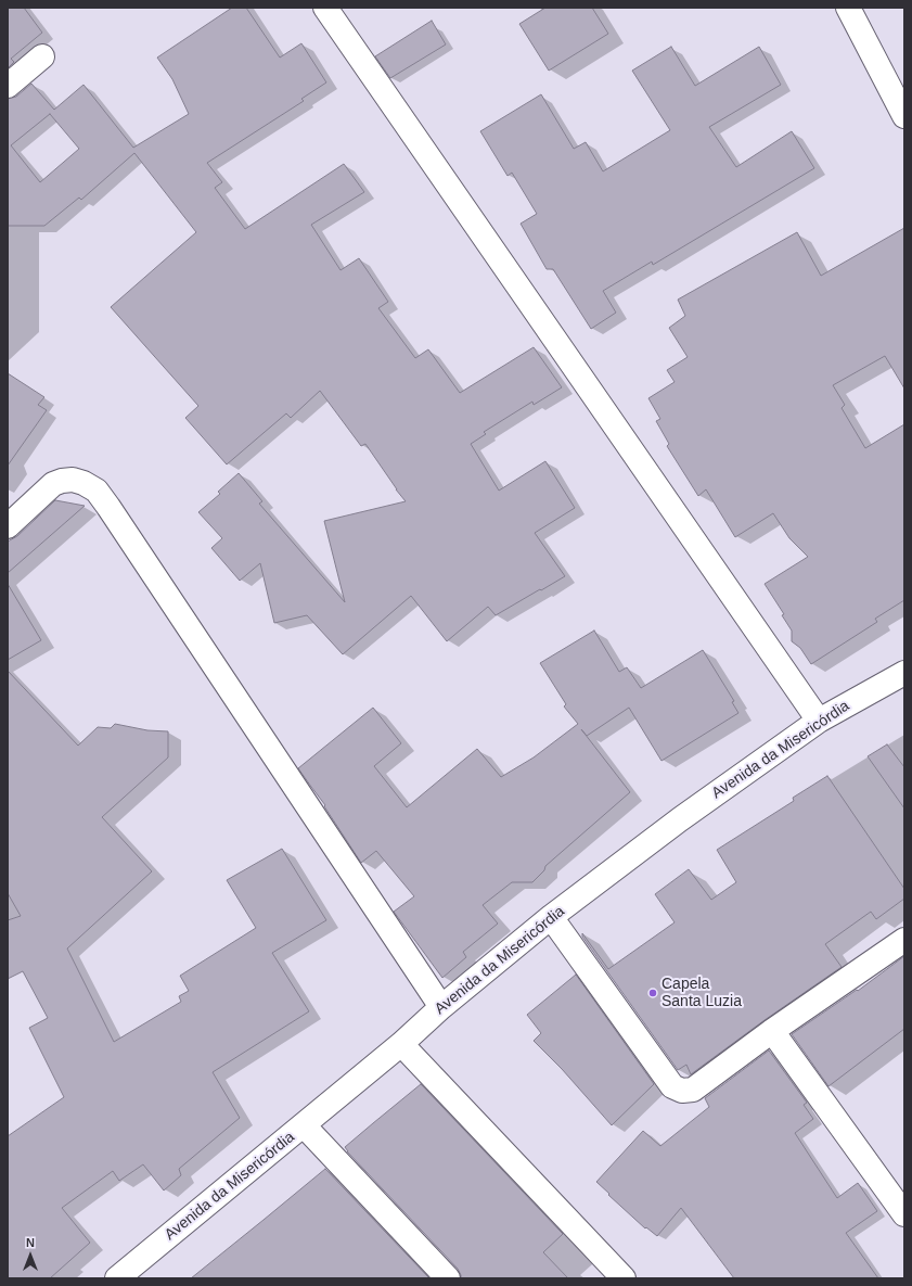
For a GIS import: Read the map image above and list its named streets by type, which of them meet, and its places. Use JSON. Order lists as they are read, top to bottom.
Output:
{
  "streets": {
    "street": ["Avenida da Misericórdia"]
  },
  "places": ["Capela Santa Luzia"],
  "north": "top"
}
